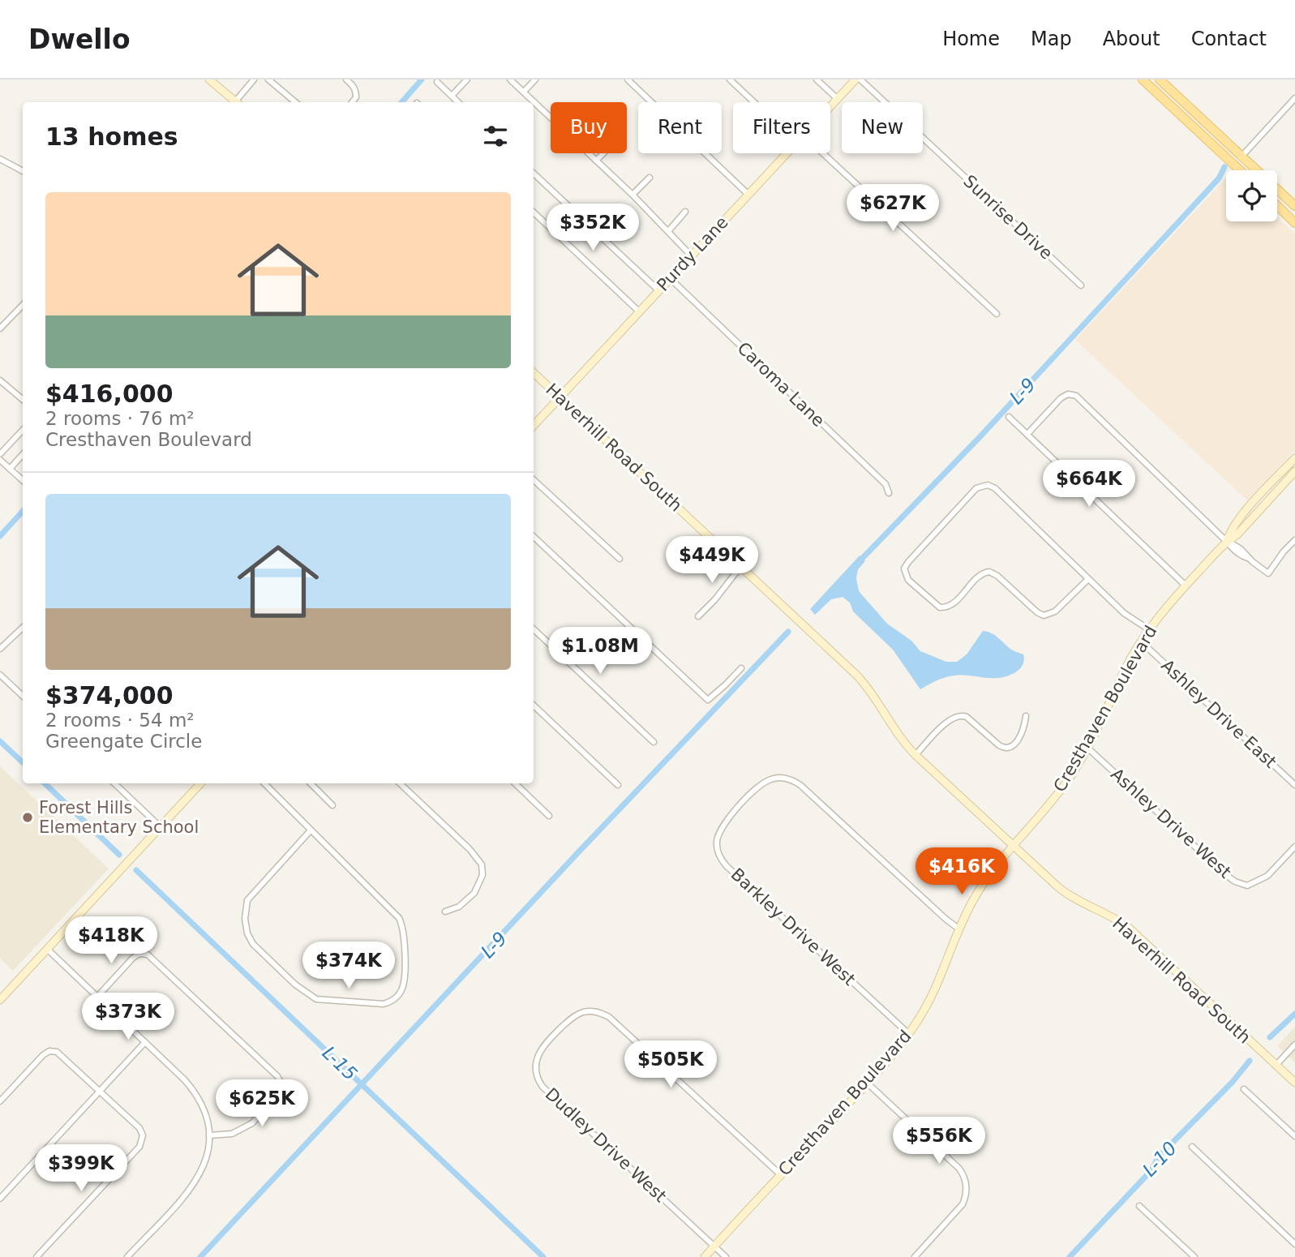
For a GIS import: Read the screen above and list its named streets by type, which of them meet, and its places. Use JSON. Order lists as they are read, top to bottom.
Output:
{
  "streets": {
    "street": [
      "Sunrise Drive",
      "Purdy Lane",
      "Caroma Lane",
      "Haverhill Road South",
      "Cresthaven Boulevard",
      "Ashley Drive East",
      "Ashley Drive West",
      "Barkley Drive West",
      "Dudley Drive West"
    ]
  },
  "crossings": [
    ["Purdy Lane", "Caroma Lane"],
    ["Purdy Lane", "Haverhill Road South"],
    ["Haverhill Road South", "Cresthaven Boulevard"],
    ["Cresthaven Boulevard", "Ashley Drive East"],
    ["Cresthaven Boulevard", "Ashley Drive West"],
    ["Cresthaven Boulevard", "Barkley Drive West"],
    ["Cresthaven Boulevard", "Dudley Drive West"]
  ],
  "water": ["L-9", "L-15", "L-10"],
  "places": ["Forest Hills Elementary School"],
  "page": {
    "header": "Dwello",
    "nav": [
      "Home",
      "Map",
      "About",
      "Contact"
    ],
    "chip": [
      "Buy",
      "Rent",
      "Filters",
      "New"
    ],
    "heading": "13 homes",
    "list": [
      {
        "name": "$416,000",
        "note": "2 rooms · 76 m² · Cresthaven Boulevard"
      },
      {
        "name": "$374,000",
        "note": "2 rooms · 54 m² · Greengate Circle"
      }
    ],
    "price": [
      "$627K",
      "$352K",
      "$664K",
      "$449K",
      "$1.08M",
      "$416K",
      "$418K",
      "$374K",
      "$373K",
      "$505K",
      "$625K",
      "$556K",
      "$399K"
    ]
  }
}
